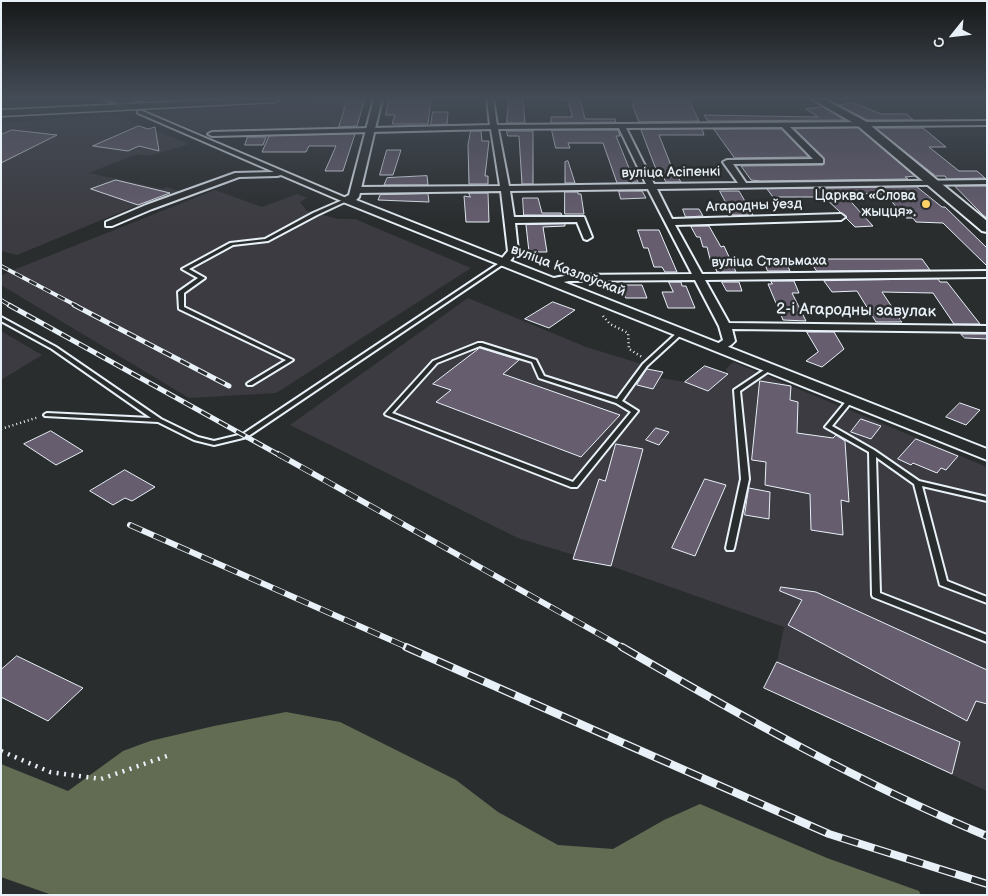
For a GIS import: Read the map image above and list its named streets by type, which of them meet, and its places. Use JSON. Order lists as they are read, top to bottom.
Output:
{
  "streets": {
    "street": [
      "вуліца Асіпенкі",
      "Агародны ўезд",
      "вуліца Стэльмаха",
      "вуліца Казлоўскай",
      "2-і Агародны завулак"
    ]
  },
  "crossings": [
    ["вуліца Асіпенкі", "вуліца Казлоўскай"],
    ["вуліца Стэльмаха", "вуліца Казлоўскай"]
  ],
  "places": ["Царква «Слова жыцця»."],
  "north": "bottom left"
}
